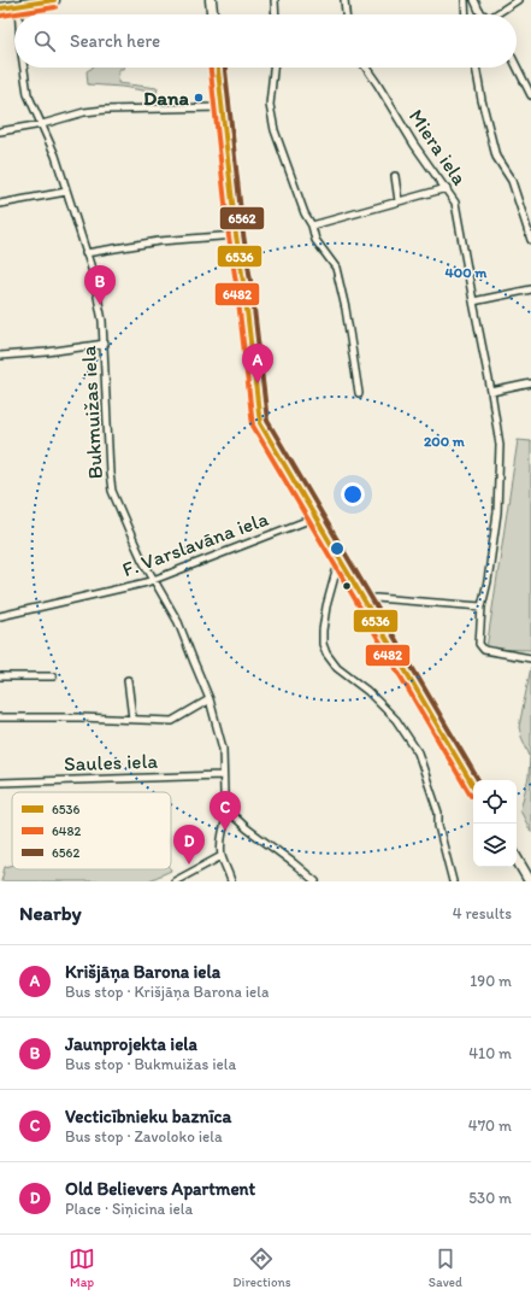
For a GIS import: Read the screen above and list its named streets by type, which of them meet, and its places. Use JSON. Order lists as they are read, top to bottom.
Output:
{
  "streets": {
    "street": [
      "Miera iela",
      "Bukmuižas iela",
      "F. Varslavāna iela",
      "Saules iela"
    ]
  },
  "crossings": [
    ["Bukmuižas iela", "F. Varslavāna iela"],
    ["Bukmuižas iela", "Saules iela"]
  ],
  "places": ["Dana"],
  "lines": ["transit line 6536", "transit line 6482", "transit line 6562"],
  "legend": ["6536", "6482", "6562"],
  "page": {
    "search": "Search here",
    "pins": [
      "B",
      "A",
      "C",
      "D"
    ],
    "heading": ["Nearby", "4 results"],
    "list": [
      {
        "mark": "A",
        "name": "Krišjāņa Barona iela",
        "note": "Bus stop · Krišjāņa Barona iela",
        "value": "190 m"
      },
      {
        "mark": "B",
        "name": "Jaunprojekta iela",
        "note": "Bus stop · Bukmuižas iela",
        "value": "410 m"
      },
      {
        "mark": "C",
        "name": "Vecticībnieku baznīca",
        "note": "Bus stop · Zavoloko iela",
        "value": "470 m"
      },
      {
        "mark": "D",
        "name": "Old Believers Apartment",
        "note": "Place · Siņicina iela",
        "value": "530 m"
      }
    ],
    "nav": ["Map", "Directions", "Saved"]
  },
  "rings": ["400 m", "200 m"]
}
